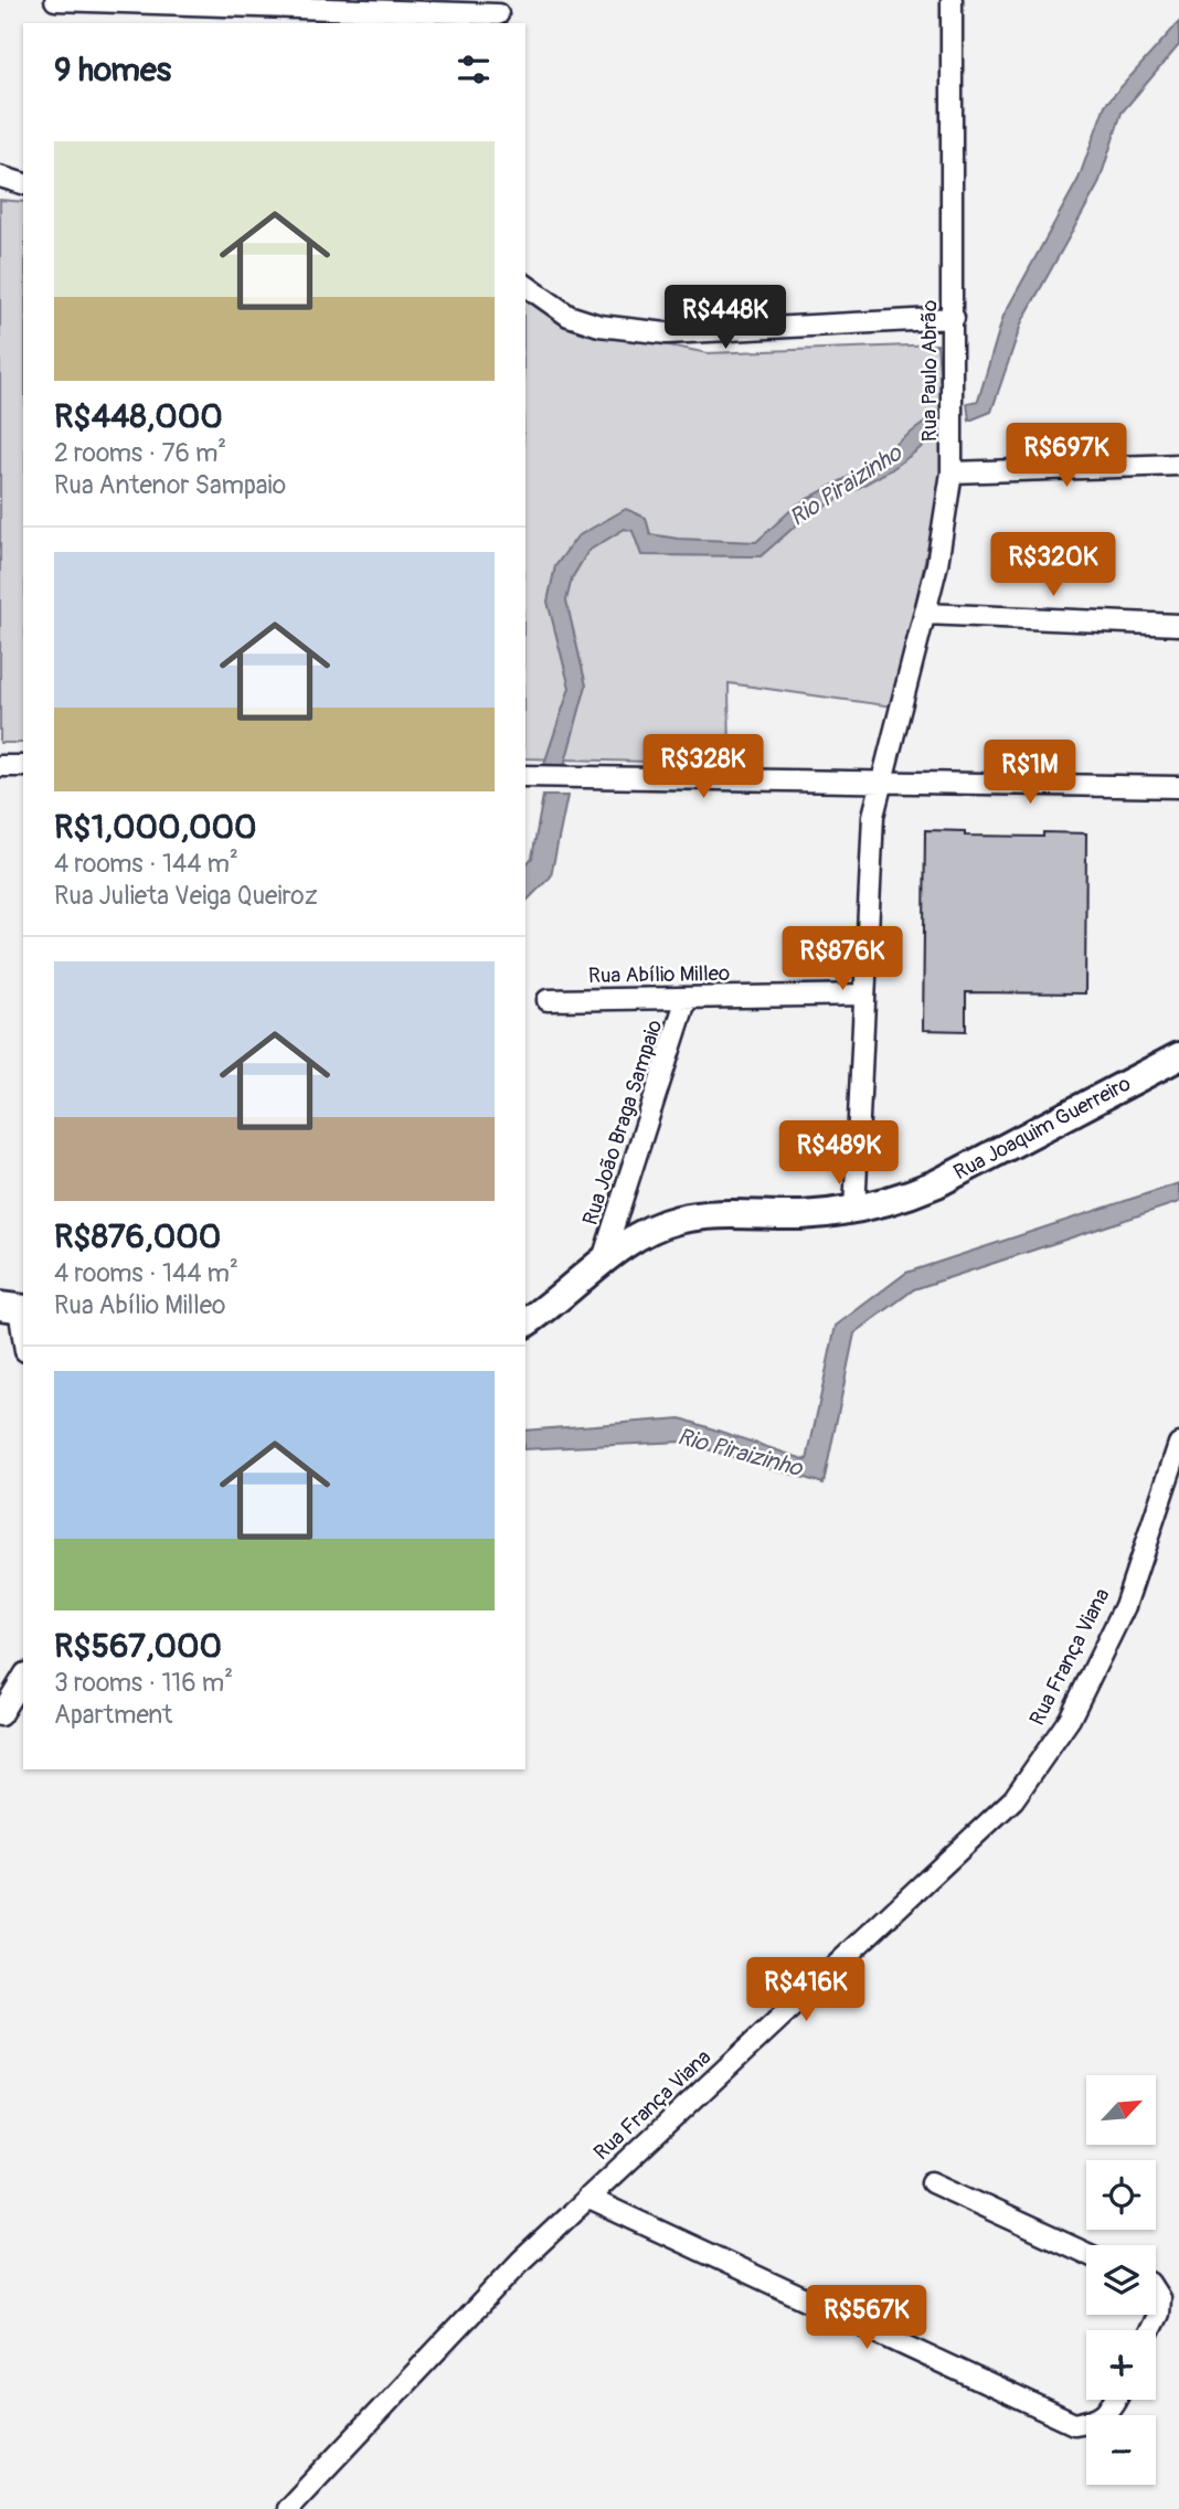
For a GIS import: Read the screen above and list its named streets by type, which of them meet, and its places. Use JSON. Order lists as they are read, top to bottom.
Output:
{
  "streets": {
    "street": [
      "Rua Paulo Abrão",
      "Rua Abílio Milleo",
      "Rua João Braga Sampaio",
      "Rua Joaquim Guerreiro",
      "Rua França Viana"
    ]
  },
  "crossings": [
    ["Rua Paulo Abrão", "Rua Abílio Milleo"],
    ["Rua Paulo Abrão", "Rua Joaquim Guerreiro"],
    ["Rua Abílio Milleo", "Rua João Braga Sampaio"],
    ["Rua João Braga Sampaio", "Rua Joaquim Guerreiro"]
  ],
  "water": ["Rio Piraizinho"],
  "north": "top right",
  "page": {
    "heading": "9 homes",
    "list": [
      {
        "name": "R$448,000",
        "note": "2 rooms · 76 m² · Rua Antenor Sampaio"
      },
      {
        "name": "R$1,000,000",
        "note": "4 rooms · 144 m² · Rua Julieta Veiga Queiroz"
      },
      {
        "name": "R$876,000",
        "note": "4 rooms · 144 m² · Rua Abílio Milleo"
      },
      {
        "name": "R$567,000",
        "note": "3 rooms · 116 m² · Apartment"
      }
    ],
    "price": [
      "R$448K",
      "R$697K",
      "R$320K",
      "R$328K",
      "R$1M",
      "R$876K",
      "R$489K",
      "R$416K",
      "R$567K"
    ],
    "map_buttons": ["+", "−"]
  }
}
